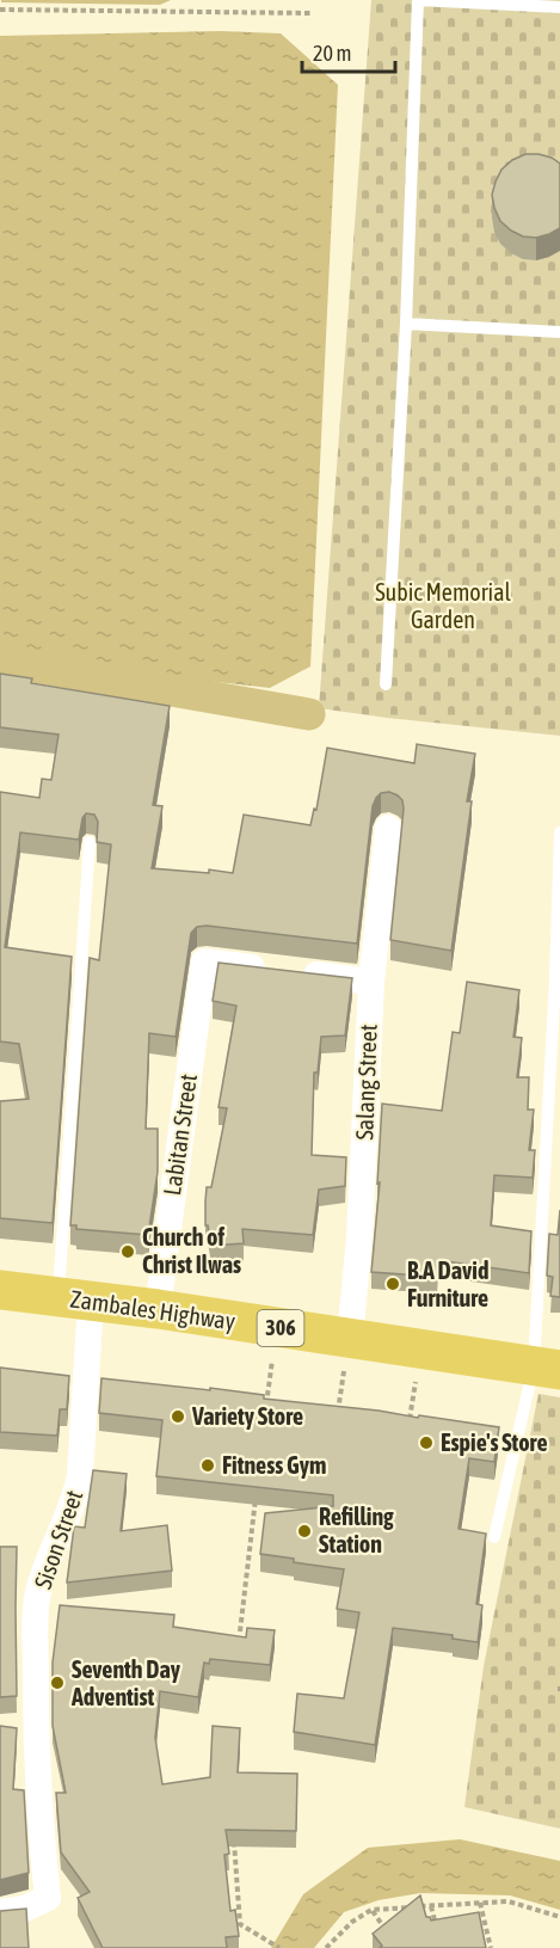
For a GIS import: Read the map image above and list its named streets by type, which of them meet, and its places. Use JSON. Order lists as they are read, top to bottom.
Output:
{
  "streets": {
    "main road": ["Zambales Highway", "306"],
    "street": ["Salang Street", "Labitan Street", "Sison Street"]
  },
  "crossings": [
    ["Salang Street", "Labitan Street"],
    ["Salang Street", "Zambales Highway"],
    ["Labitan Street", "Zambales Highway"],
    ["Zambales Highway", "Sison Street"]
  ],
  "parks": ["Subic Memorial Garden"],
  "places": [
    "Church of Christ Ilwas",
    "B.A David Furniture",
    "Variety Store",
    "Espie's Store",
    "Fitness Gym",
    "Refilling Station",
    "Seventh Day Adventist"
  ],
  "scale_bar": "20 m"
}
